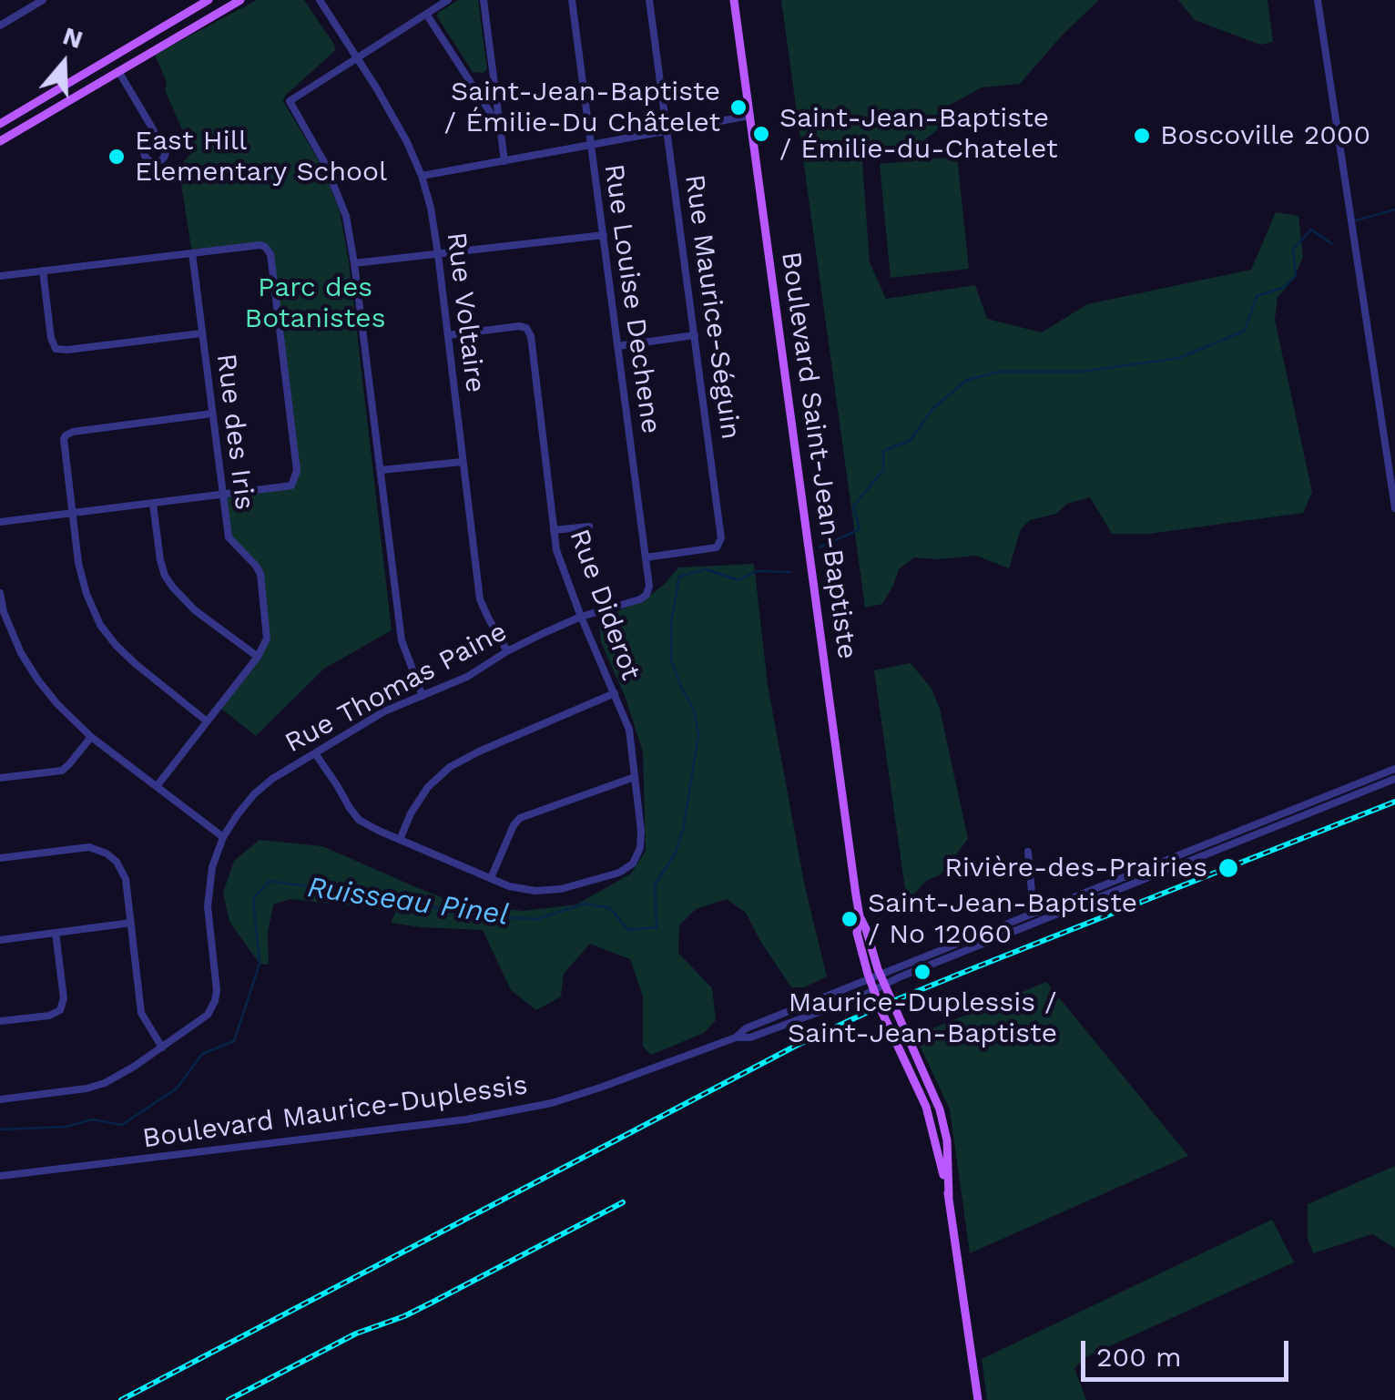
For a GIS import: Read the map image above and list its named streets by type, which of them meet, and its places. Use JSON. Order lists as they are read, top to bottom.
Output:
{
  "streets": {
    "main road": ["Boulevard Saint-Jean-Baptiste"],
    "street": [
      "Rue Louise Dechene",
      "Rue Maurice-Séguin",
      "Rue Voltaire",
      "Rue des Iris",
      "Rue Diderot",
      "Rue Thomas Paine",
      "Boulevard Maurice-Duplessis"
    ]
  },
  "crossings": [
    ["Rue Louise Dechene", "Rue Maurice-Séguin"],
    ["Rue Louise Dechene", "Rue Thomas Paine"],
    ["Rue Voltaire", "Rue Diderot"],
    ["Rue Voltaire", "Rue Thomas Paine"],
    ["Boulevard Saint-Jean-Baptiste", "Boulevard Maurice-Duplessis"],
    ["Rue Diderot", "Rue Thomas Paine"]
  ],
  "water": ["Ruisseau Pinel"],
  "parks": ["Parc des Botanistes"],
  "places": [
    "Saint-Jean-Baptiste / Émilie-Du Châtelet",
    "Saint-Jean-Baptiste / Émilie-du-Chatelet",
    "Boscoville 2000",
    "East Hill Elementary School",
    "Rivière-des-Prairies",
    "Saint-Jean-Baptiste / No 12060",
    "Maurice-Duplessis / Saint-Jean-Baptiste"
  ],
  "scale_bar": "200 m",
  "north": "top"
}
